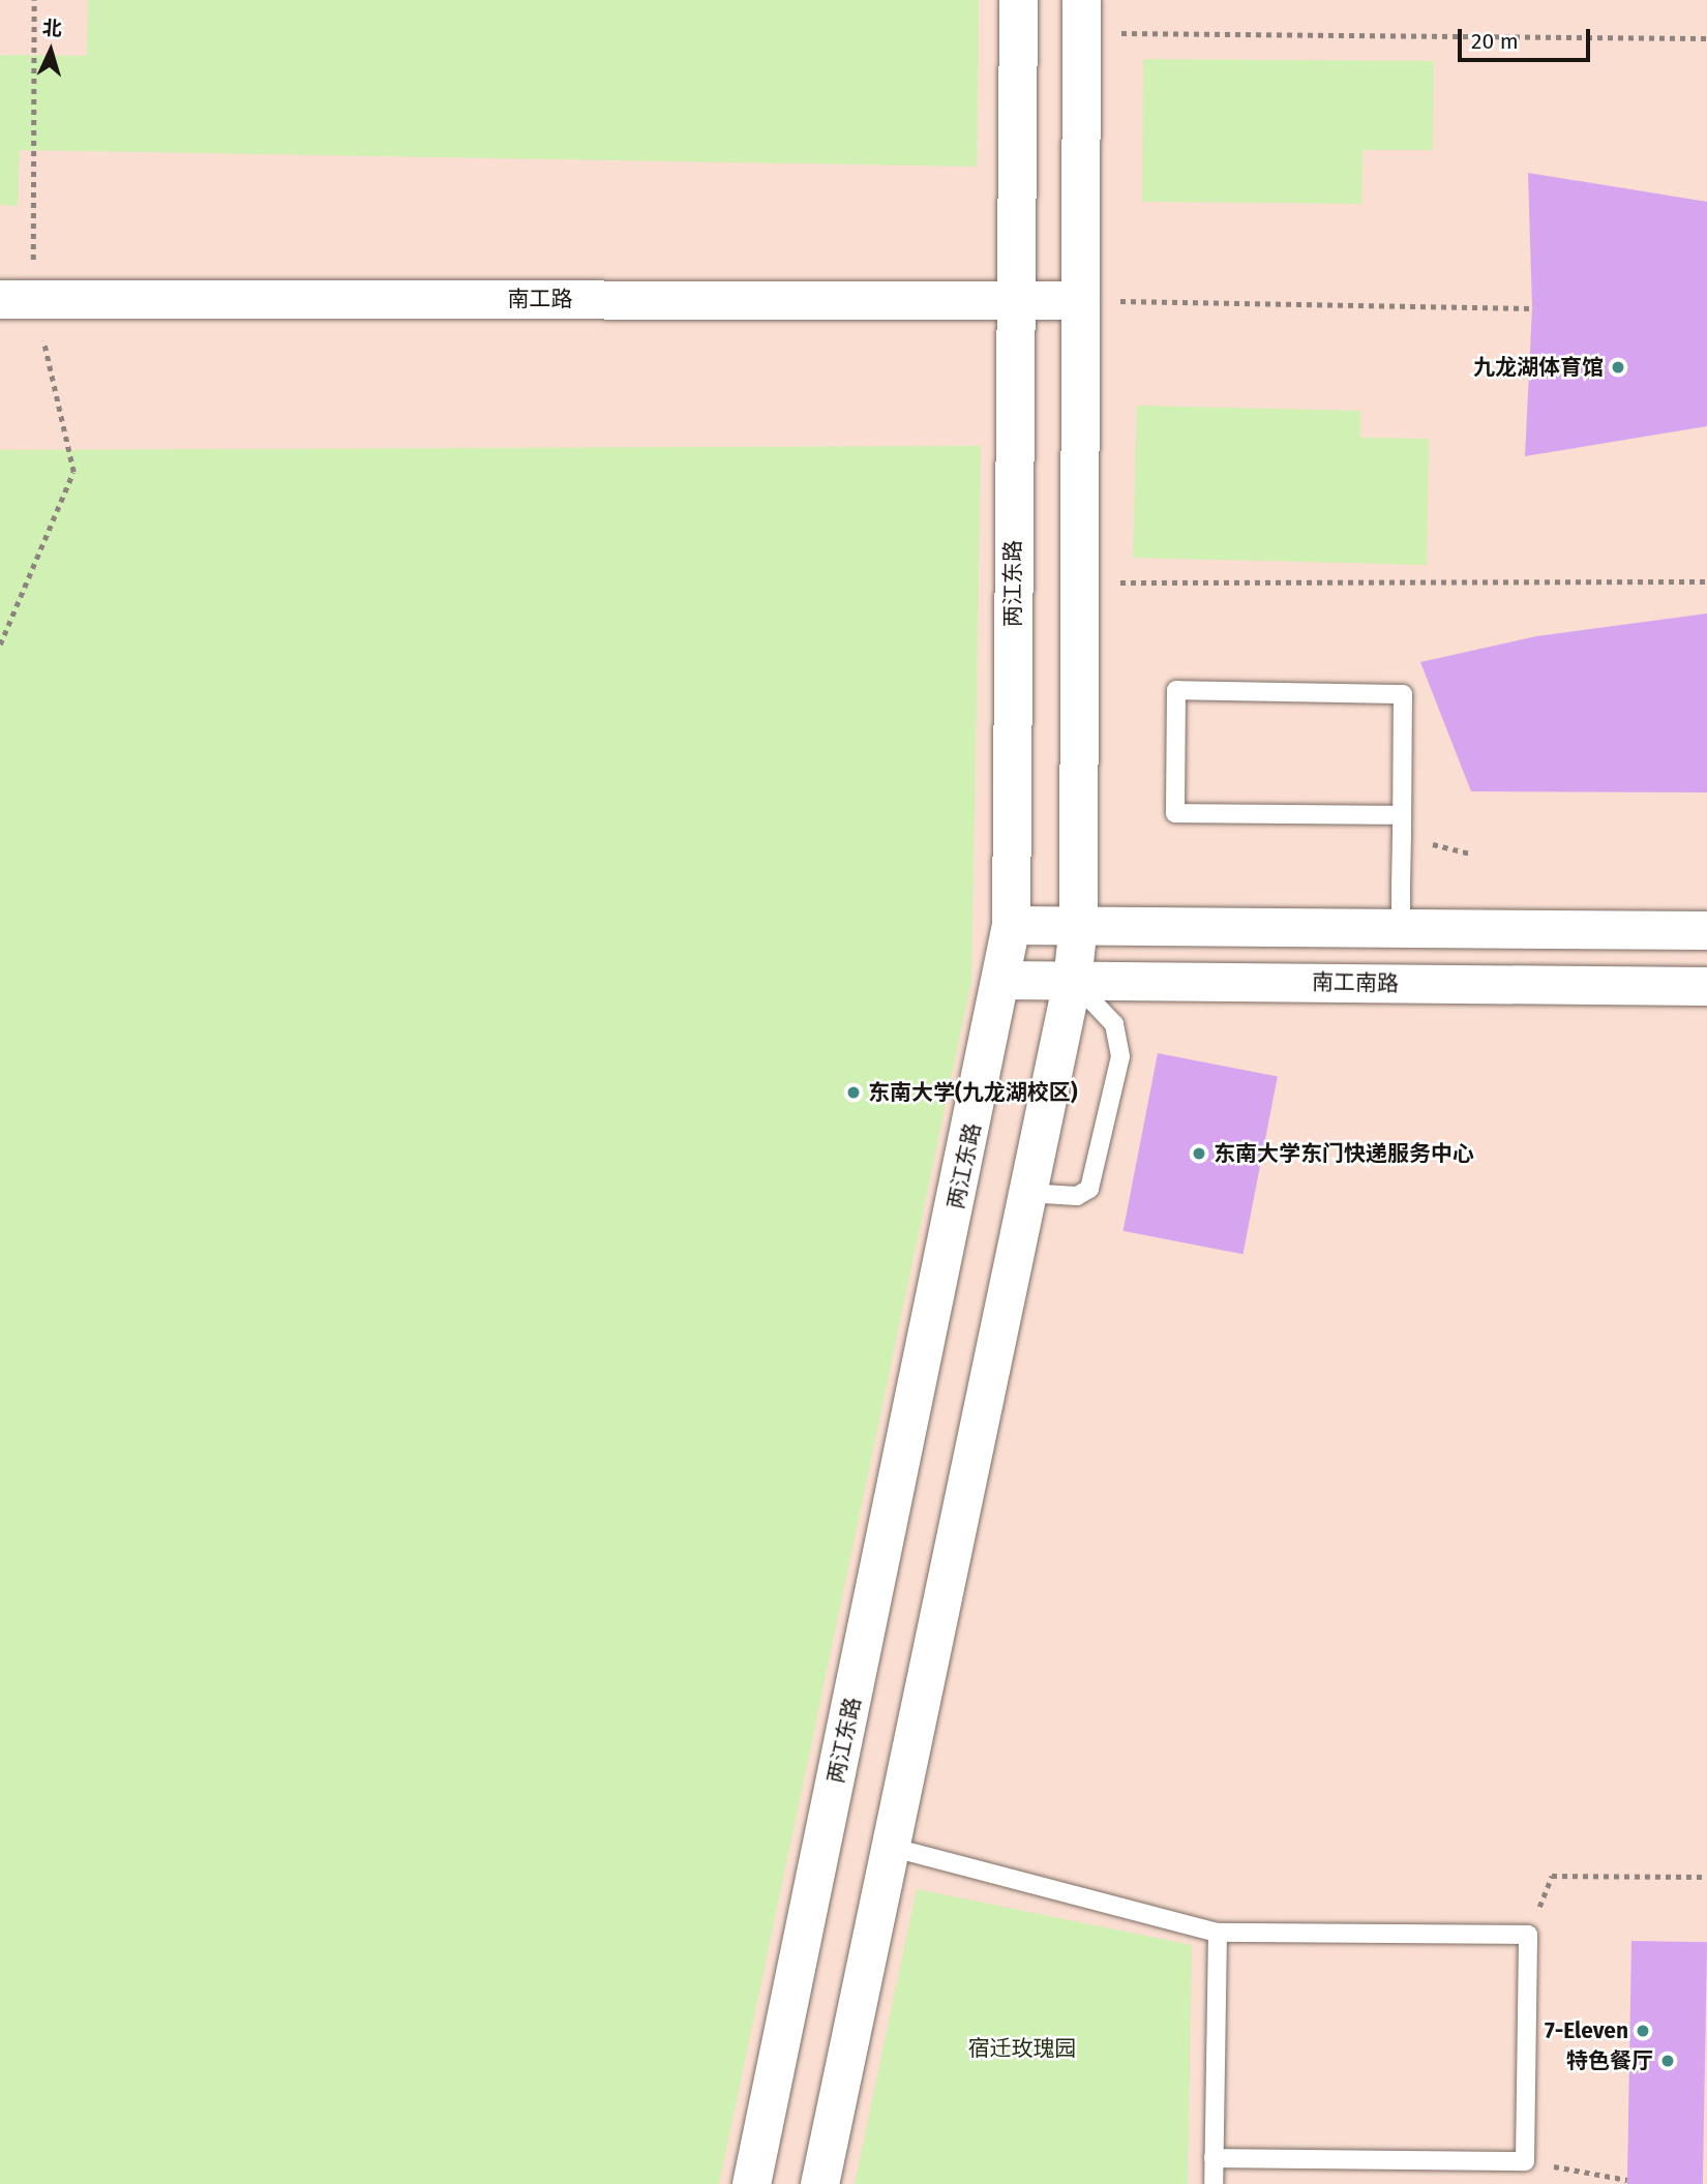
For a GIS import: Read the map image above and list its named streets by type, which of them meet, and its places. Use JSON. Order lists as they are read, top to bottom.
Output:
{
  "streets": {
    "street": ["南工路", "两江东路", "南工南路"]
  },
  "crossings": [
    ["南工路", "两江东路"],
    ["两江东路", "南工南路"]
  ],
  "parks": ["宿迁玫瑰园"],
  "places": [
    "九龙湖体育馆",
    "东南大学(九龙湖校区)",
    "东南大学东门快递服务中心",
    "7-Eleven",
    "特色餐厅"
  ],
  "scale_bar": "20 m",
  "north": "top"
}
